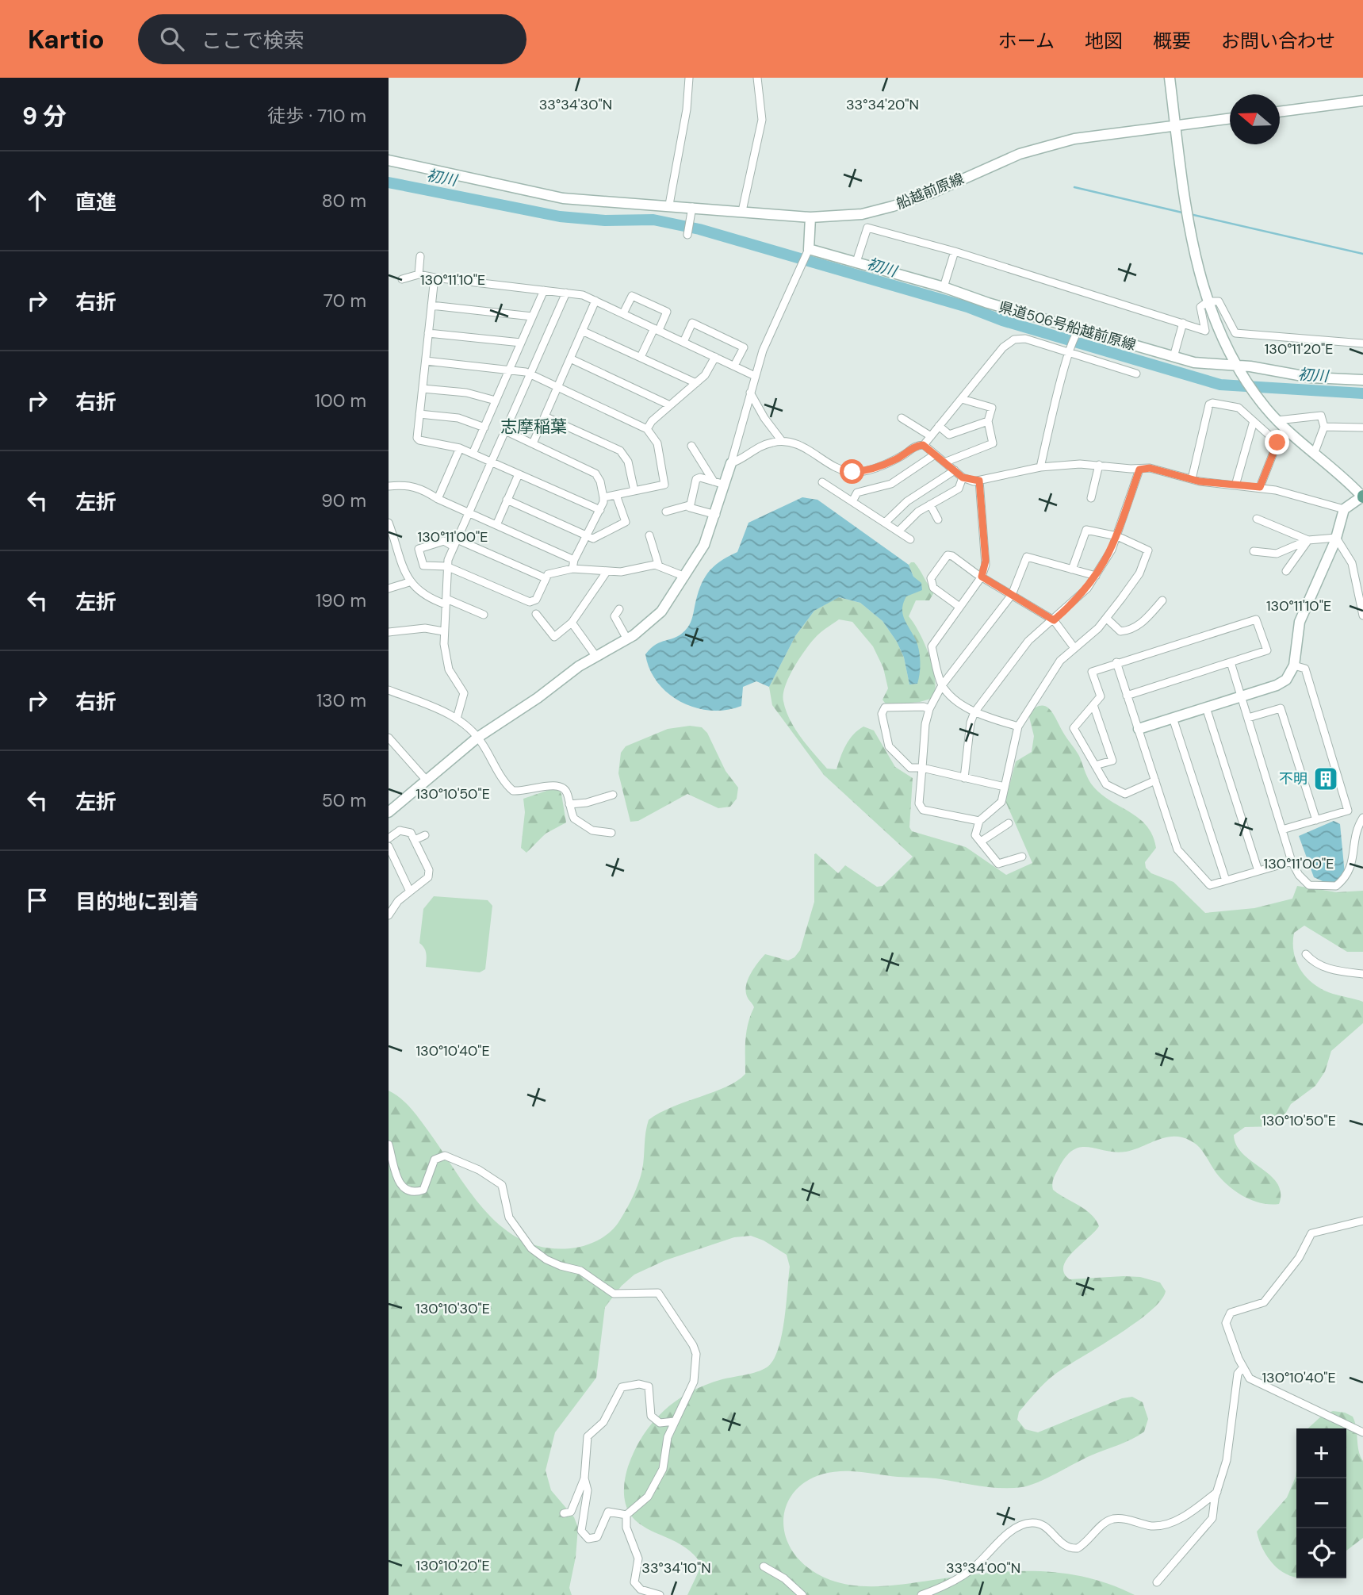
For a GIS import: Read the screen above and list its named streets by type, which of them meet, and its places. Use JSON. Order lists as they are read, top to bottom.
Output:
{
  "streets": {
    "main road": ["船越前原線", "県道506号船越前原線"]
  },
  "districts": ["志摩稲葉"],
  "water": ["初川"],
  "places": {
    "building": ["不明"]
  },
  "north": "left",
  "page": {
    "header": "Kartio",
    "search": "ここで検索",
    "nav": [
      "ホーム",
      "地図",
      "概要",
      "お問い合わせ"
    ],
    "heading": ["9 分", "徒歩 · 710 m"],
    "list": [
      ["直進", "80 m"],
      ["右折", "70 m"],
      ["右折", "100 m"],
      ["左折", "90 m"],
      ["左折", "190 m"],
      ["右折", "130 m"],
      ["左折", "50 m"],
      "目的地に到着"
    ],
    "map_buttons": ["+", "−"]
  },
  "coordinates": [
    "33°34'30\"N",
    "33°34'20\"N",
    "130°11'10\"E",
    "130°11'20\"E",
    "130°11'00\"E",
    "130°10'50\"E",
    "130°10'40\"E",
    "130°10'30\"E",
    "130°10'20\"E",
    "33°34'10\"N",
    "33°34'00\"N"
  ]
}
